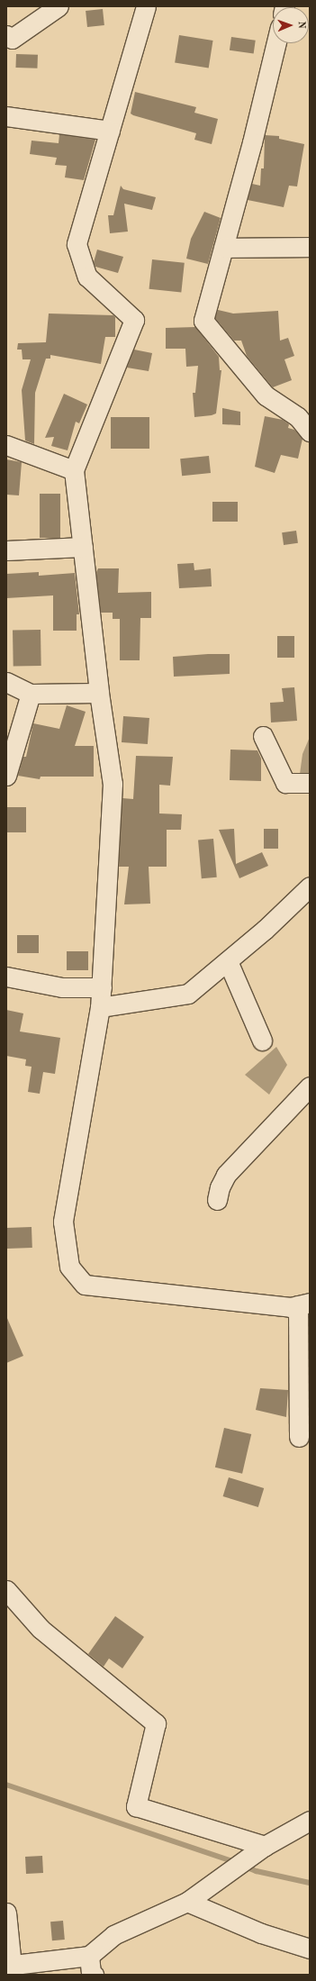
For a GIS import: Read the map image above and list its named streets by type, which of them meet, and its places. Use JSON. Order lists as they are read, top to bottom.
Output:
{
  "north": "right"
}
